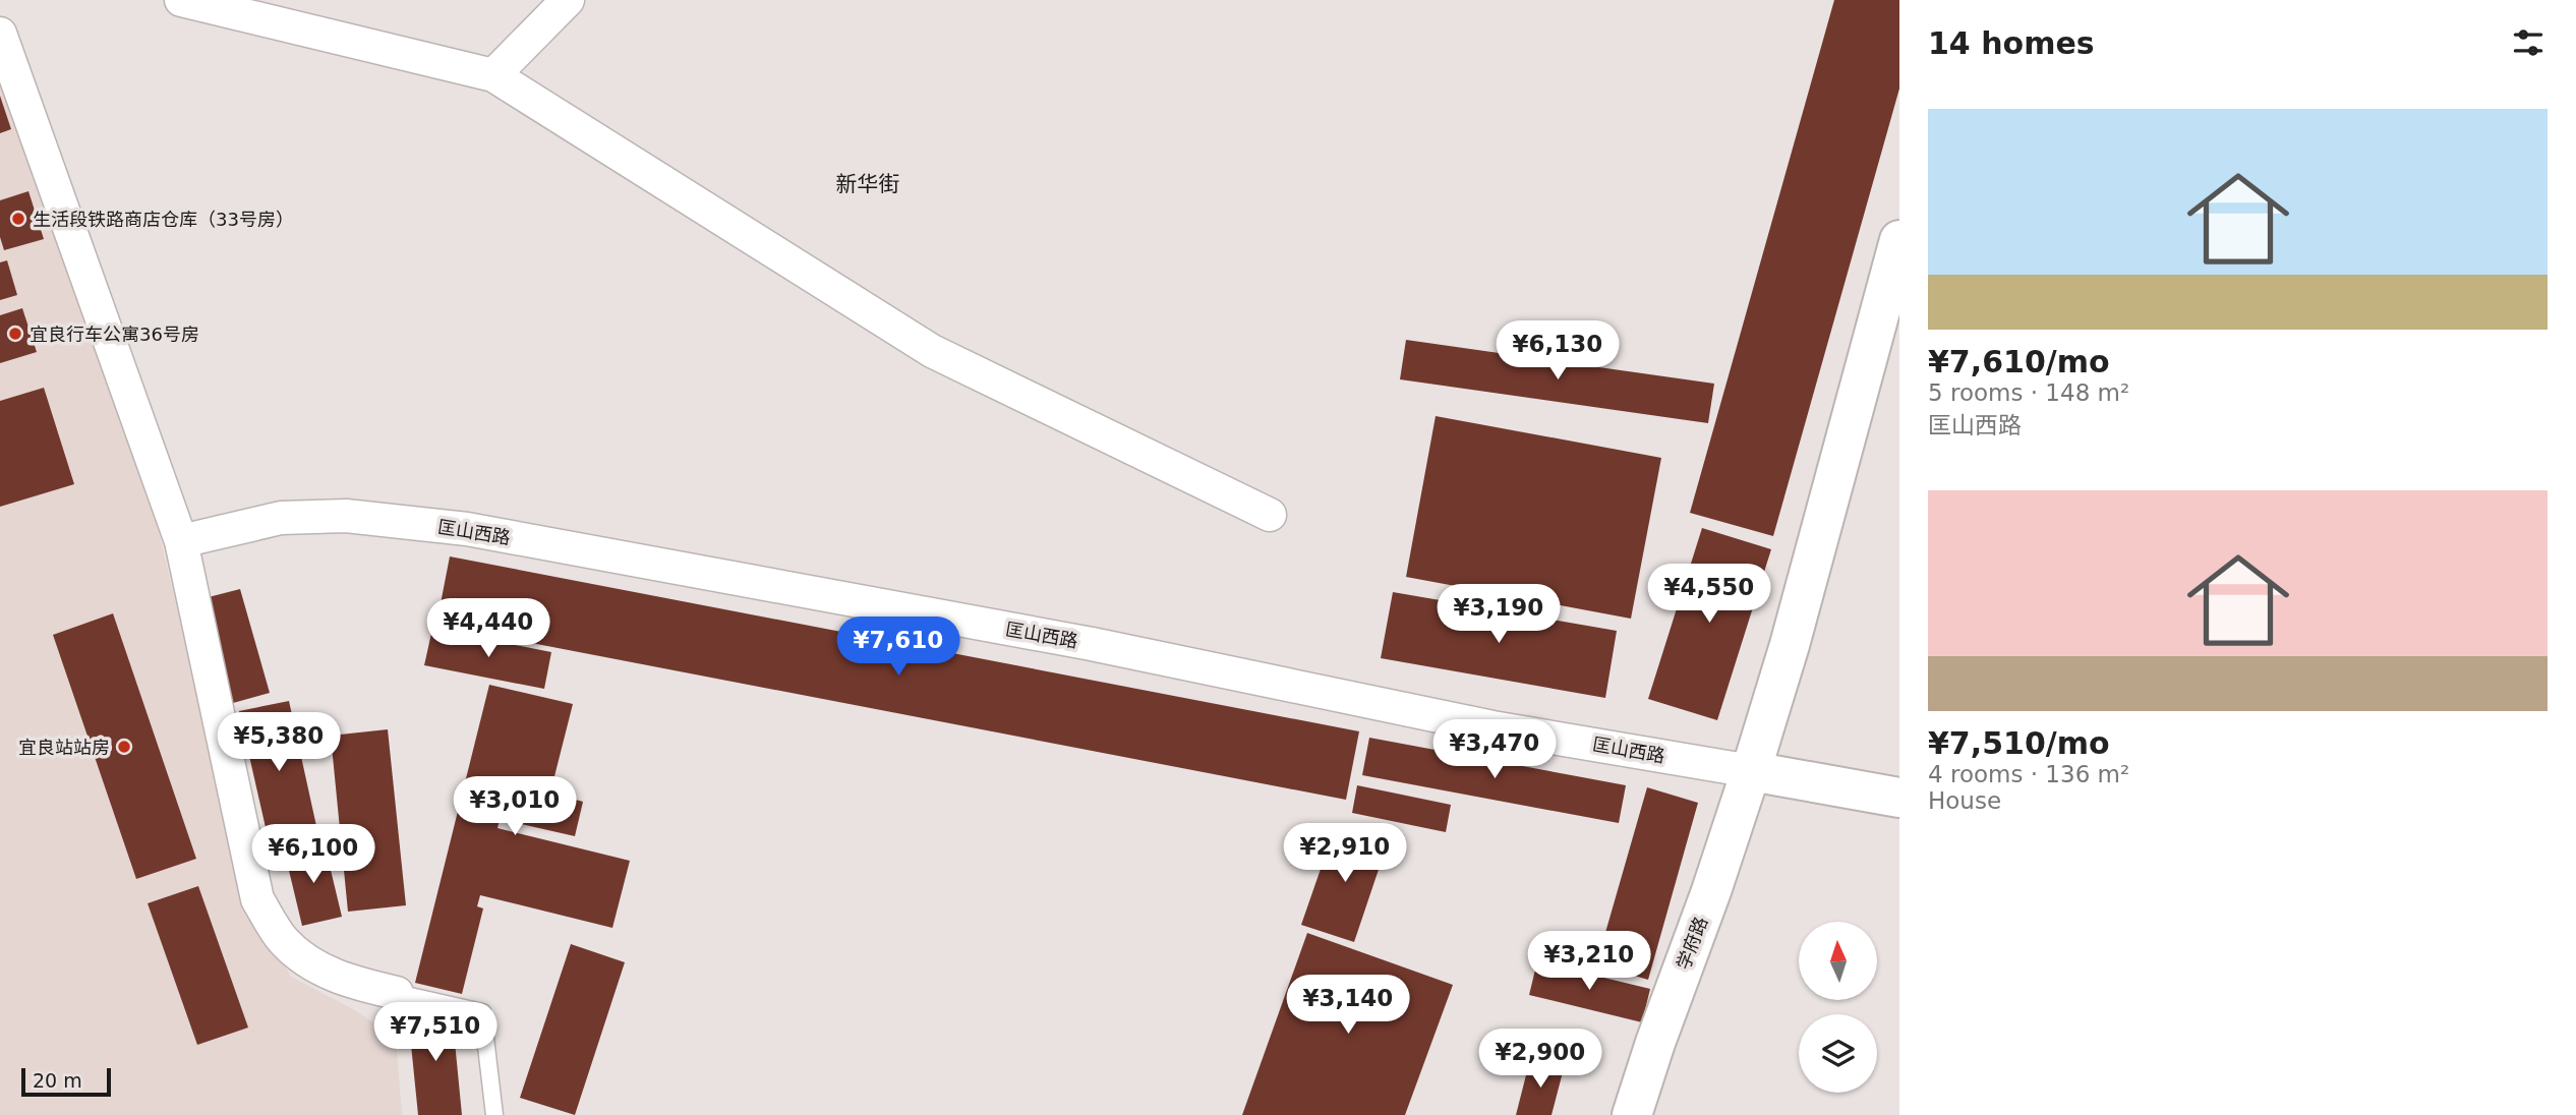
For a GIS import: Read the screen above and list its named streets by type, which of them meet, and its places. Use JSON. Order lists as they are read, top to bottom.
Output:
{
  "streets": {
    "main road": ["匡山西路", "学府路"]
  },
  "crossings": [
    ["匡山西路", "学府路"]
  ],
  "districts": ["新华街"],
  "places": ["生活段铁路商店仓库（33号房）", "宜良行车公寓36号房", "宜良站站房"],
  "scale_bar": "20 m",
  "north": "top",
  "page": {
    "heading": "14 homes",
    "list": [
      {
        "name": "¥7,610/mo",
        "note": "5 rooms · 148 m² · 匡山西路"
      },
      {
        "name": "¥7,510/mo",
        "note": "4 rooms · 136 m² · House"
      }
    ],
    "price": [
      "¥6,130",
      "¥4,550",
      "¥3,190",
      "¥4,440",
      "¥7,610",
      "¥5,380",
      "¥3,470",
      "¥3,010",
      "¥2,910",
      "¥6,100",
      "¥3,210",
      "¥3,140",
      "¥7,510",
      "¥2,900"
    ],
    "scale": "20 m"
  }
}
